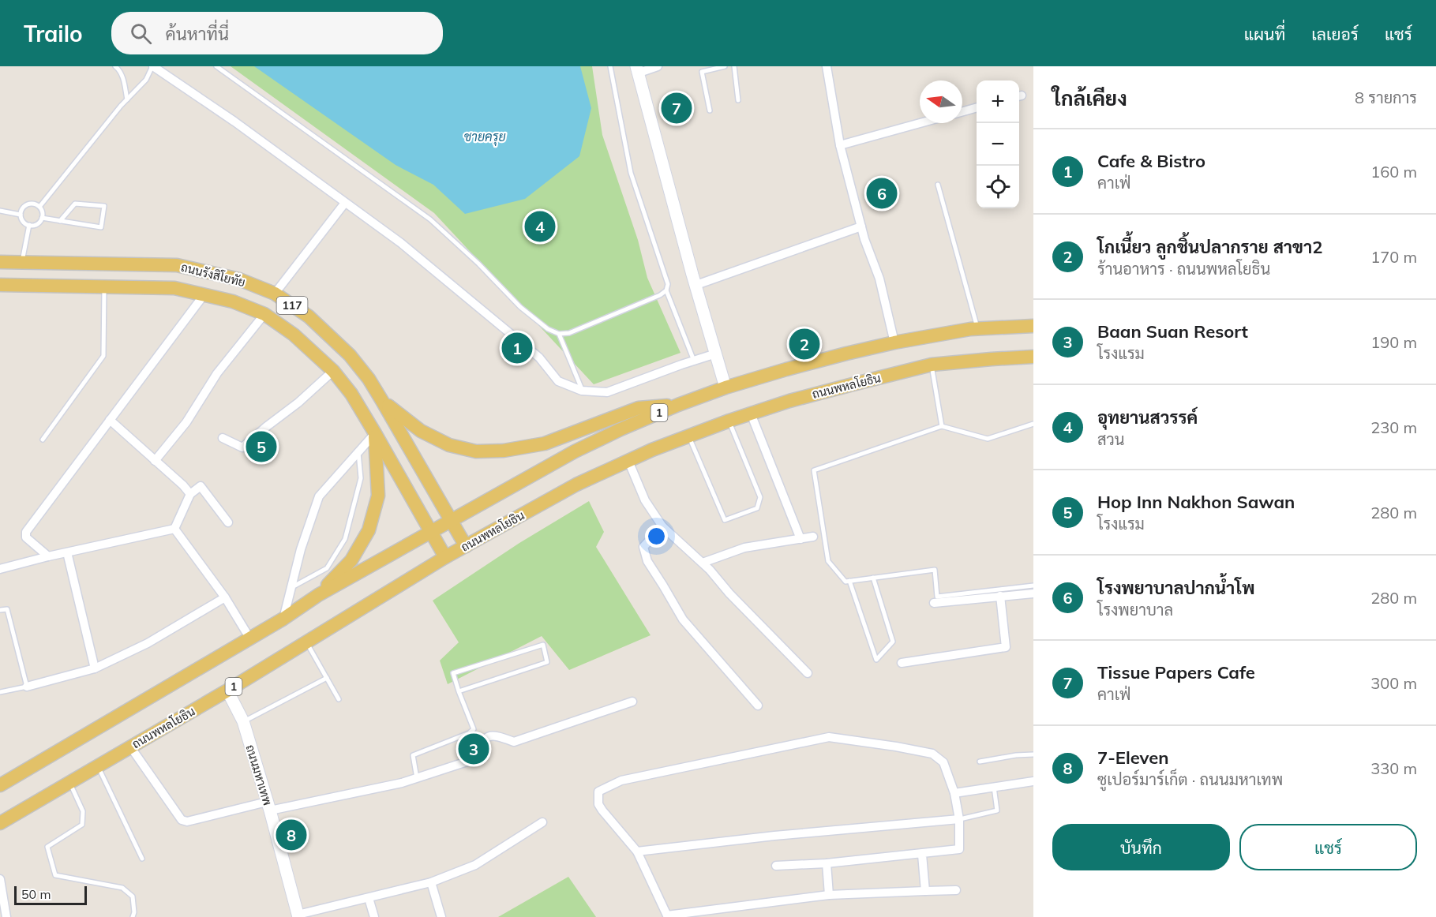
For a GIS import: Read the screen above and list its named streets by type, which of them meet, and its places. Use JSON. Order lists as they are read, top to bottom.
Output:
{
  "streets": {
    "main road": [
      "ถนนรังสิโยทัย",
      "117",
      "ถนนพหลโยธิน",
      "1"
    ],
    "street": ["ถนนมหาเทพ"]
  },
  "crossings": [
    ["ถนนรังสิโยทัย", "ถนนพหลโยธิน"],
    ["ถนนรังสิโยทัย", "1"],
    ["ถนนพหลโยธิน", "ถนนมหาเทพ"]
  ],
  "water": ["ชายครุย"],
  "scale_bar": "50 m",
  "north": "left",
  "page": {
    "header": "Trailo",
    "search": "ค้นหาที่นี่",
    "nav": ["แผนที่", "เลเยอร์", "แชร์"],
    "heading": ["ใกล้เคียง", "8 รายการ"],
    "map_buttons": ["+", "−"],
    "pins": [
      "7",
      "6",
      "4",
      "2",
      "1",
      "5",
      "3",
      "8"
    ],
    "list": [
      {
        "mark": "1",
        "name": "Cafe & Bistro",
        "note": "คาเฟ่",
        "value": "160 m"
      },
      {
        "mark": "2",
        "name": "โกเนี้ยว ลูกชิ้นปลากราย สาขา2",
        "note": "ร้านอาหาร · ถนนพหลโยธิน",
        "value": "170 m"
      },
      {
        "mark": "3",
        "name": "Baan Suan Resort",
        "note": "โรงแรม",
        "value": "190 m"
      },
      {
        "mark": "4",
        "name": "อุทยานสวรรค์",
        "note": "สวน",
        "value": "230 m"
      },
      {
        "mark": "5",
        "name": "Hop Inn Nakhon Sawan",
        "note": "โรงแรม",
        "value": "280 m"
      },
      {
        "mark": "6",
        "name": "โรงพยาบาลปากน้ำโพ",
        "note": "โรงพยาบาล",
        "value": "280 m"
      },
      {
        "mark": "7",
        "name": "Tissue Papers Cafe",
        "note": "คาเฟ่",
        "value": "300 m"
      },
      {
        "mark": "8",
        "name": "7-Eleven",
        "note": "ซูเปอร์มาร์เก็ต · ถนนมหาเทพ",
        "value": "330 m"
      }
    ],
    "buttons": ["บันทึก", "แชร์"],
    "scale": "50 m"
  }
}
